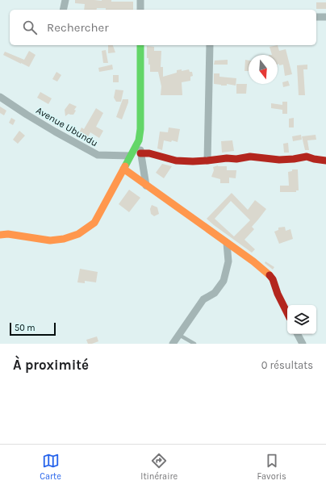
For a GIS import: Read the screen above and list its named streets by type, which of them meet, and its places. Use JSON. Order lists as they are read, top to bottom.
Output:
{
  "streets": {
    "street": ["Avenue Ubundu"]
  },
  "scale_bar": "50 m",
  "north": "bottom",
  "page": {
    "search": "Rechercher",
    "scale": "50 m",
    "heading": ["À proximité", "0 résultats"],
    "nav": ["Carte", "Itinéraire", "Favoris"]
  }
}
